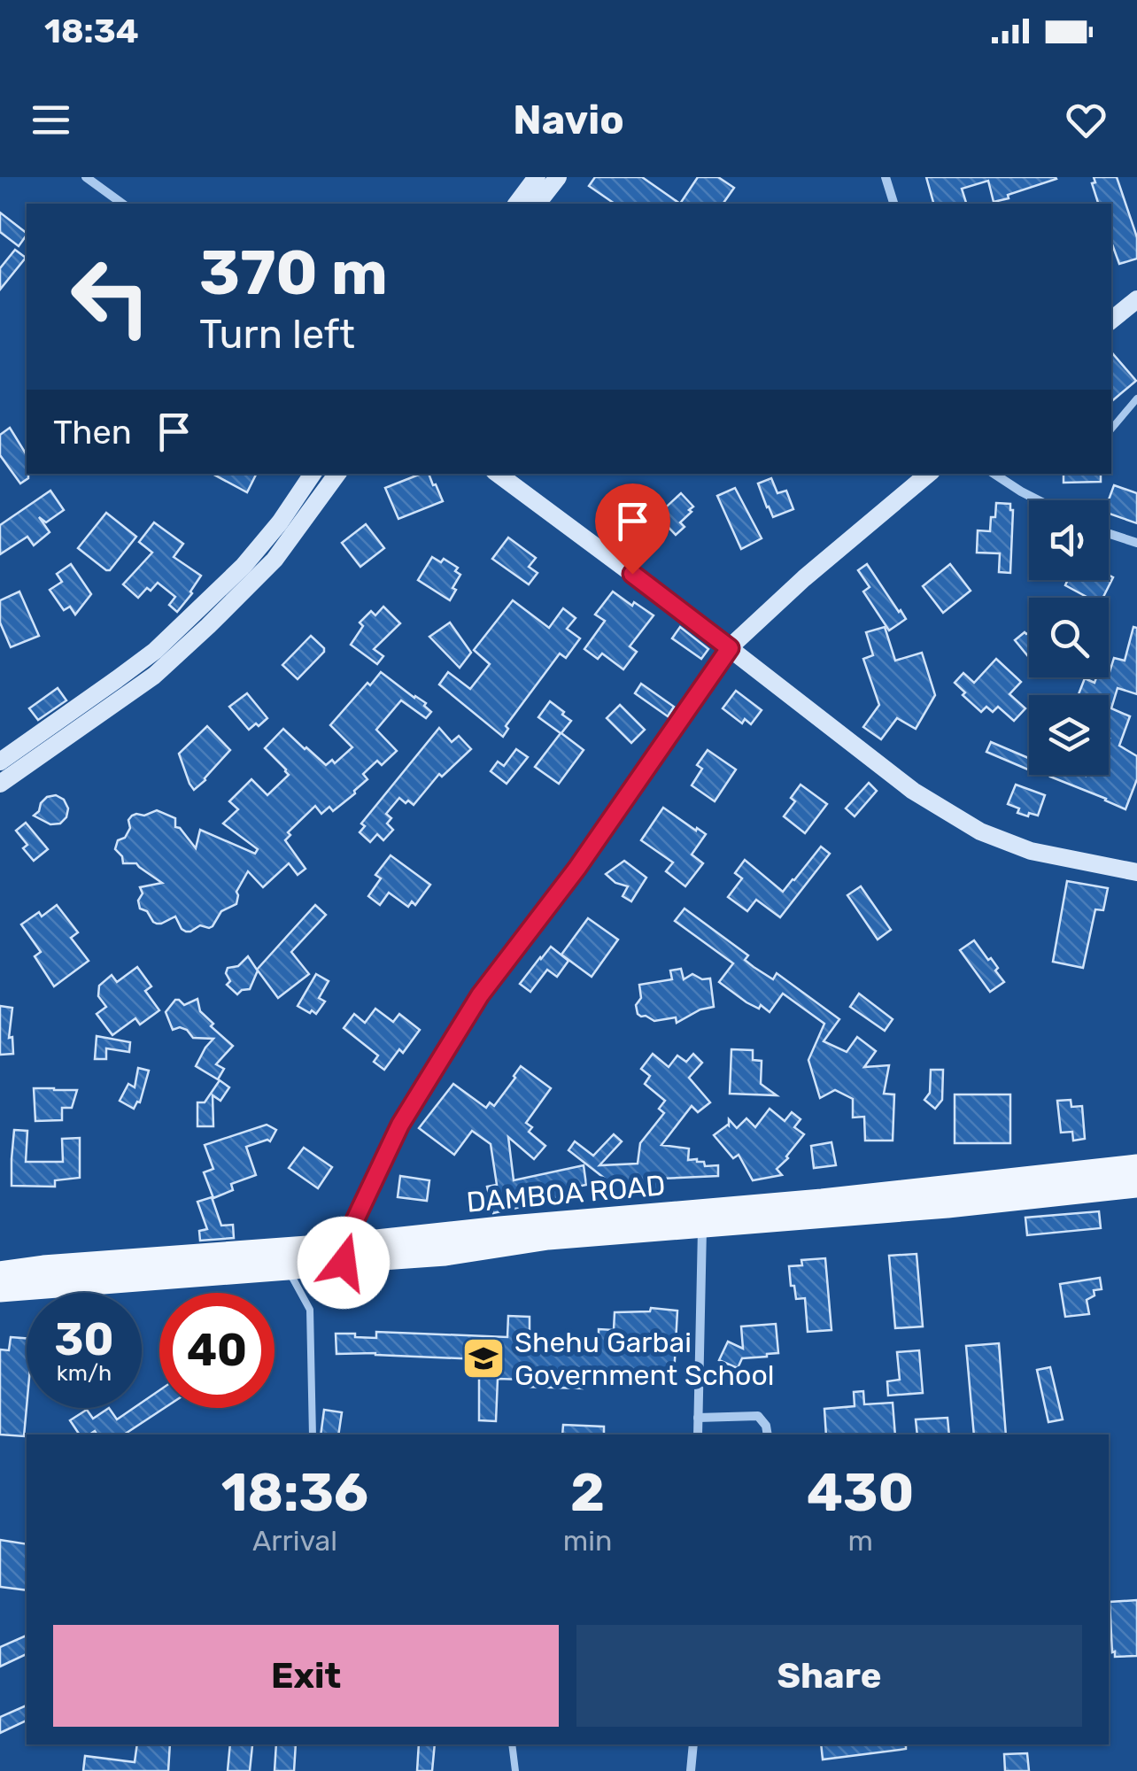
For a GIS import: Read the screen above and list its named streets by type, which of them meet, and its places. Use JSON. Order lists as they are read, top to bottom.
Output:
{
  "streets": {
    "main road": ["DAMBOA ROAD"]
  },
  "places": {
    "school or university": ["Shehu Garbai Government School"]
  },
  "page": {
    "status": "18:34",
    "header": "Navio",
    "turn": ["370 m", "Turn left"],
    "then": "Then",
    "speed": "30 km/h",
    "limit": "40",
    "eta": [
      "18:36",
      "Arrival",
      "2",
      "min",
      "430",
      "m"
    ],
    "buttons": ["Exit", "Share"]
  }
}
